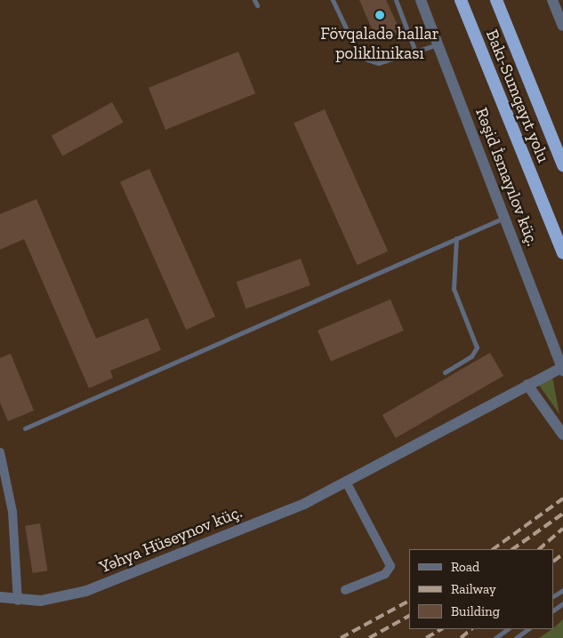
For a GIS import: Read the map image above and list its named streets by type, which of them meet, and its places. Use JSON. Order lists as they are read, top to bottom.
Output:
{
  "streets": {
    "highway": ["Bakı-Sumqayıt yolu"],
    "street": ["Rəşid İsmayılov küç.", "Yəhya Hüseynov küç."]
  },
  "crossings": [
    ["Rəşid İsmayılov küç.", "Yəhya Hüseynov küç."]
  ],
  "places": ["Fövqaladə hallar poliklinikası"],
  "legend": ["Road", "Railway", "Building"]
}
